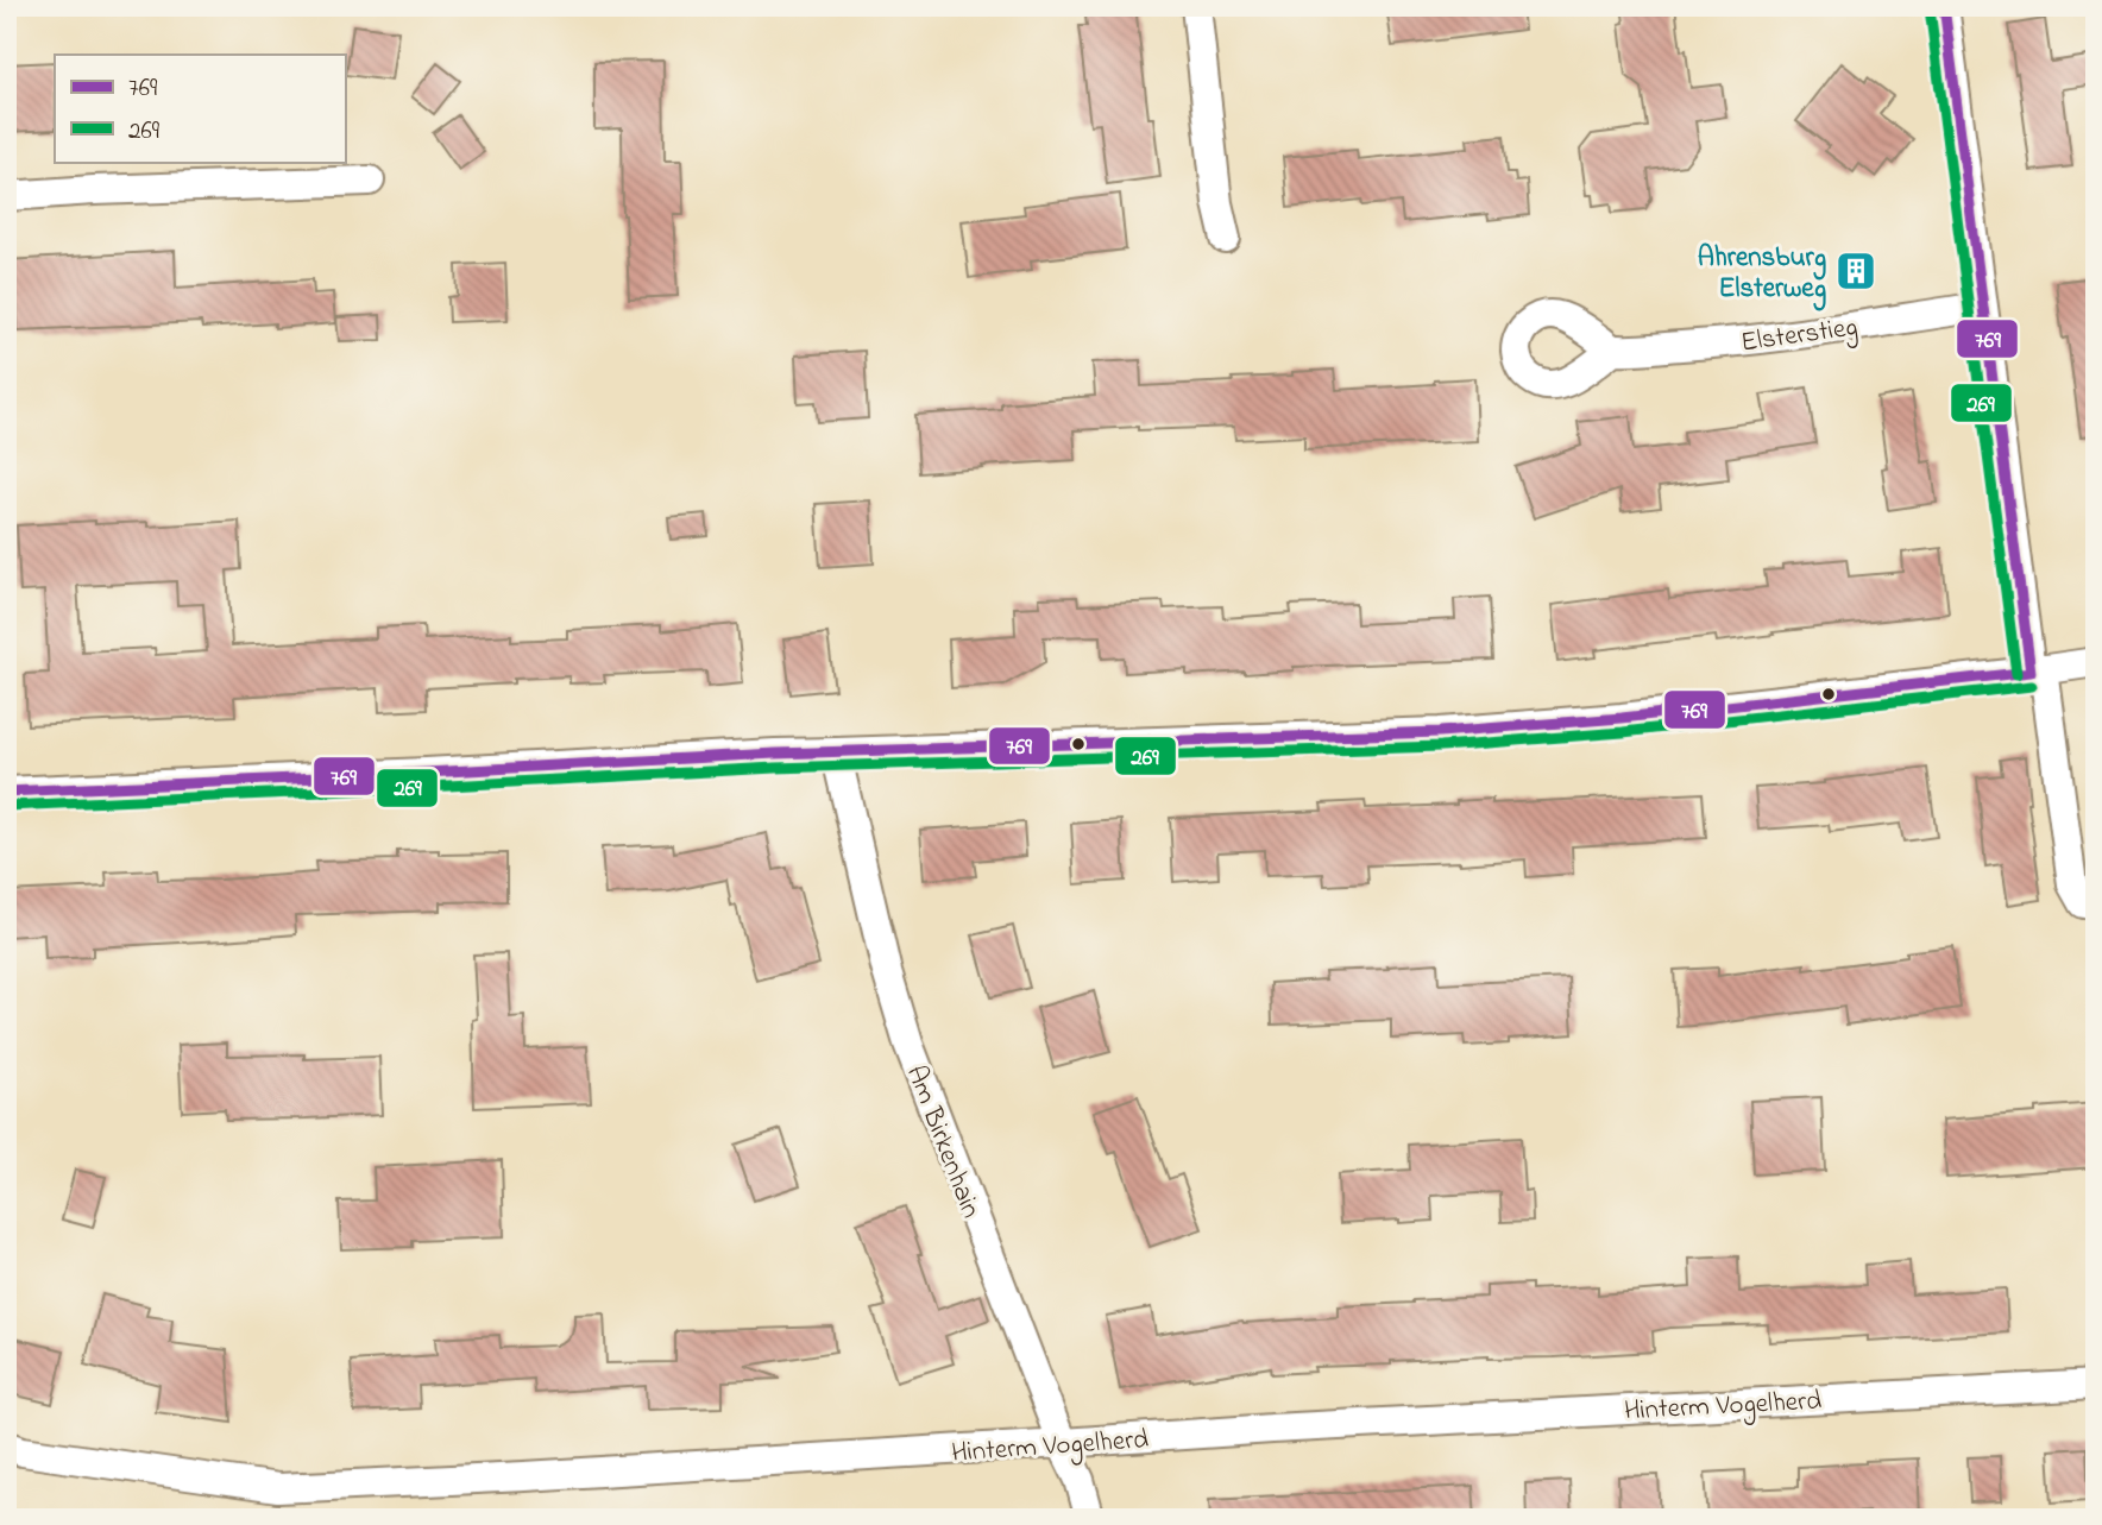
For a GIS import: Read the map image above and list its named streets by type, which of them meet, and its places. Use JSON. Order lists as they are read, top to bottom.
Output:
{
  "streets": {
    "street": ["Elsterstieg", "Am Birkenhain", "Hinterm Vogelherd"]
  },
  "crossings": [
    ["Am Birkenhain", "Hinterm Vogelherd"]
  ],
  "places": {
    "building": ["Ahrensburg Elsterweg"]
  },
  "lines": ["transit line 769", "transit line 269"],
  "legend": ["769", "269"]
}
